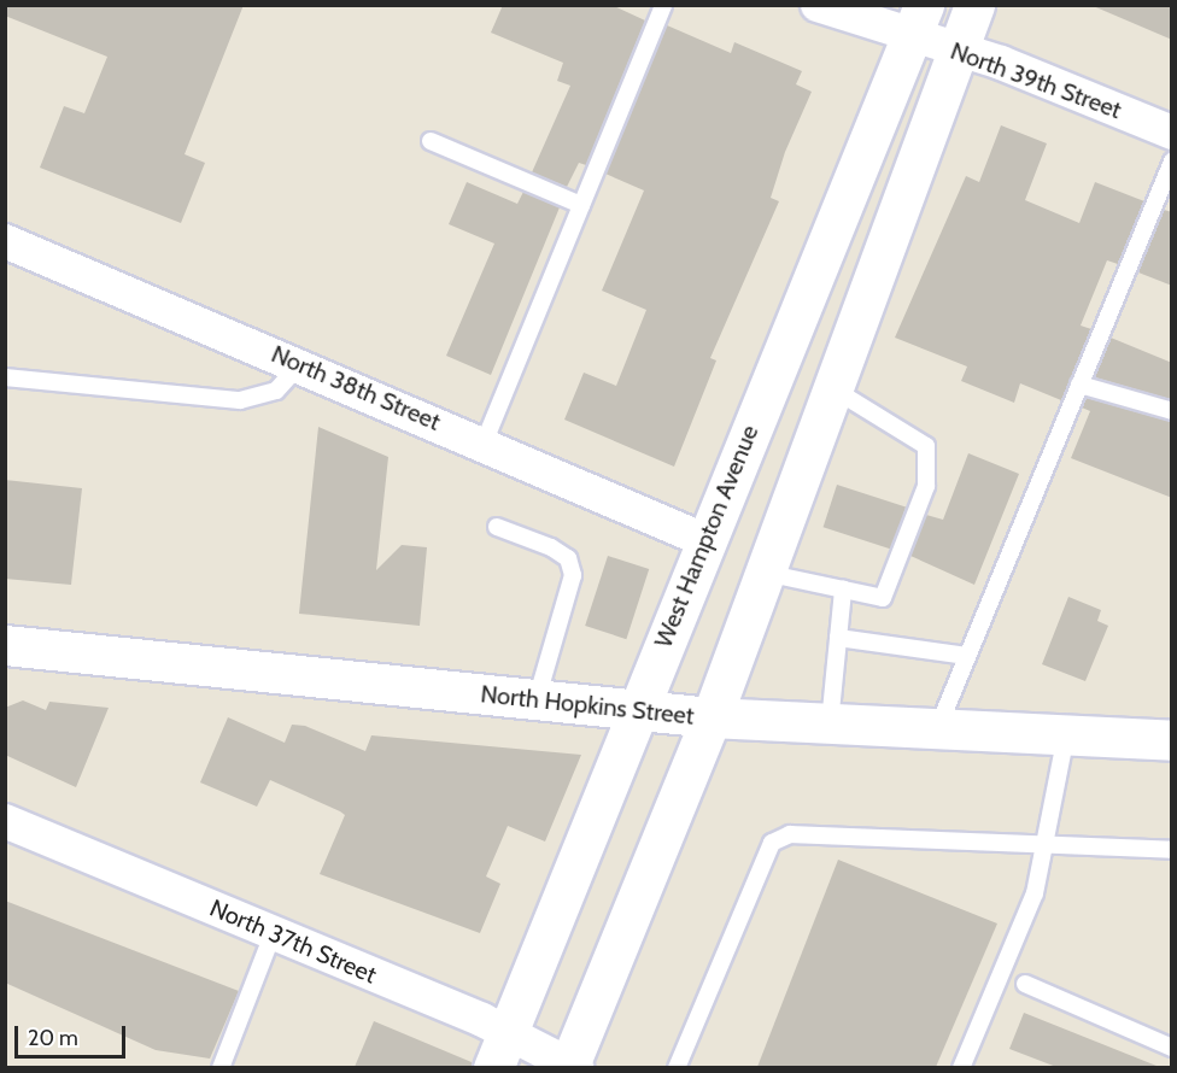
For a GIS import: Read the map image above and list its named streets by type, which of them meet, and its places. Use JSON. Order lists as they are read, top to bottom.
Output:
{
  "streets": {
    "main road": ["West Hampton Avenue", "North Hopkins Street"],
    "street": ["North 39th Street", "North 38th Street", "North 37th Street"]
  },
  "crossings": [
    ["North 39th Street", "West Hampton Avenue"],
    ["North 38th Street", "West Hampton Avenue"],
    ["West Hampton Avenue", "North Hopkins Street"],
    ["West Hampton Avenue", "North 37th Street"]
  ],
  "scale_bar": "20 m"
}
